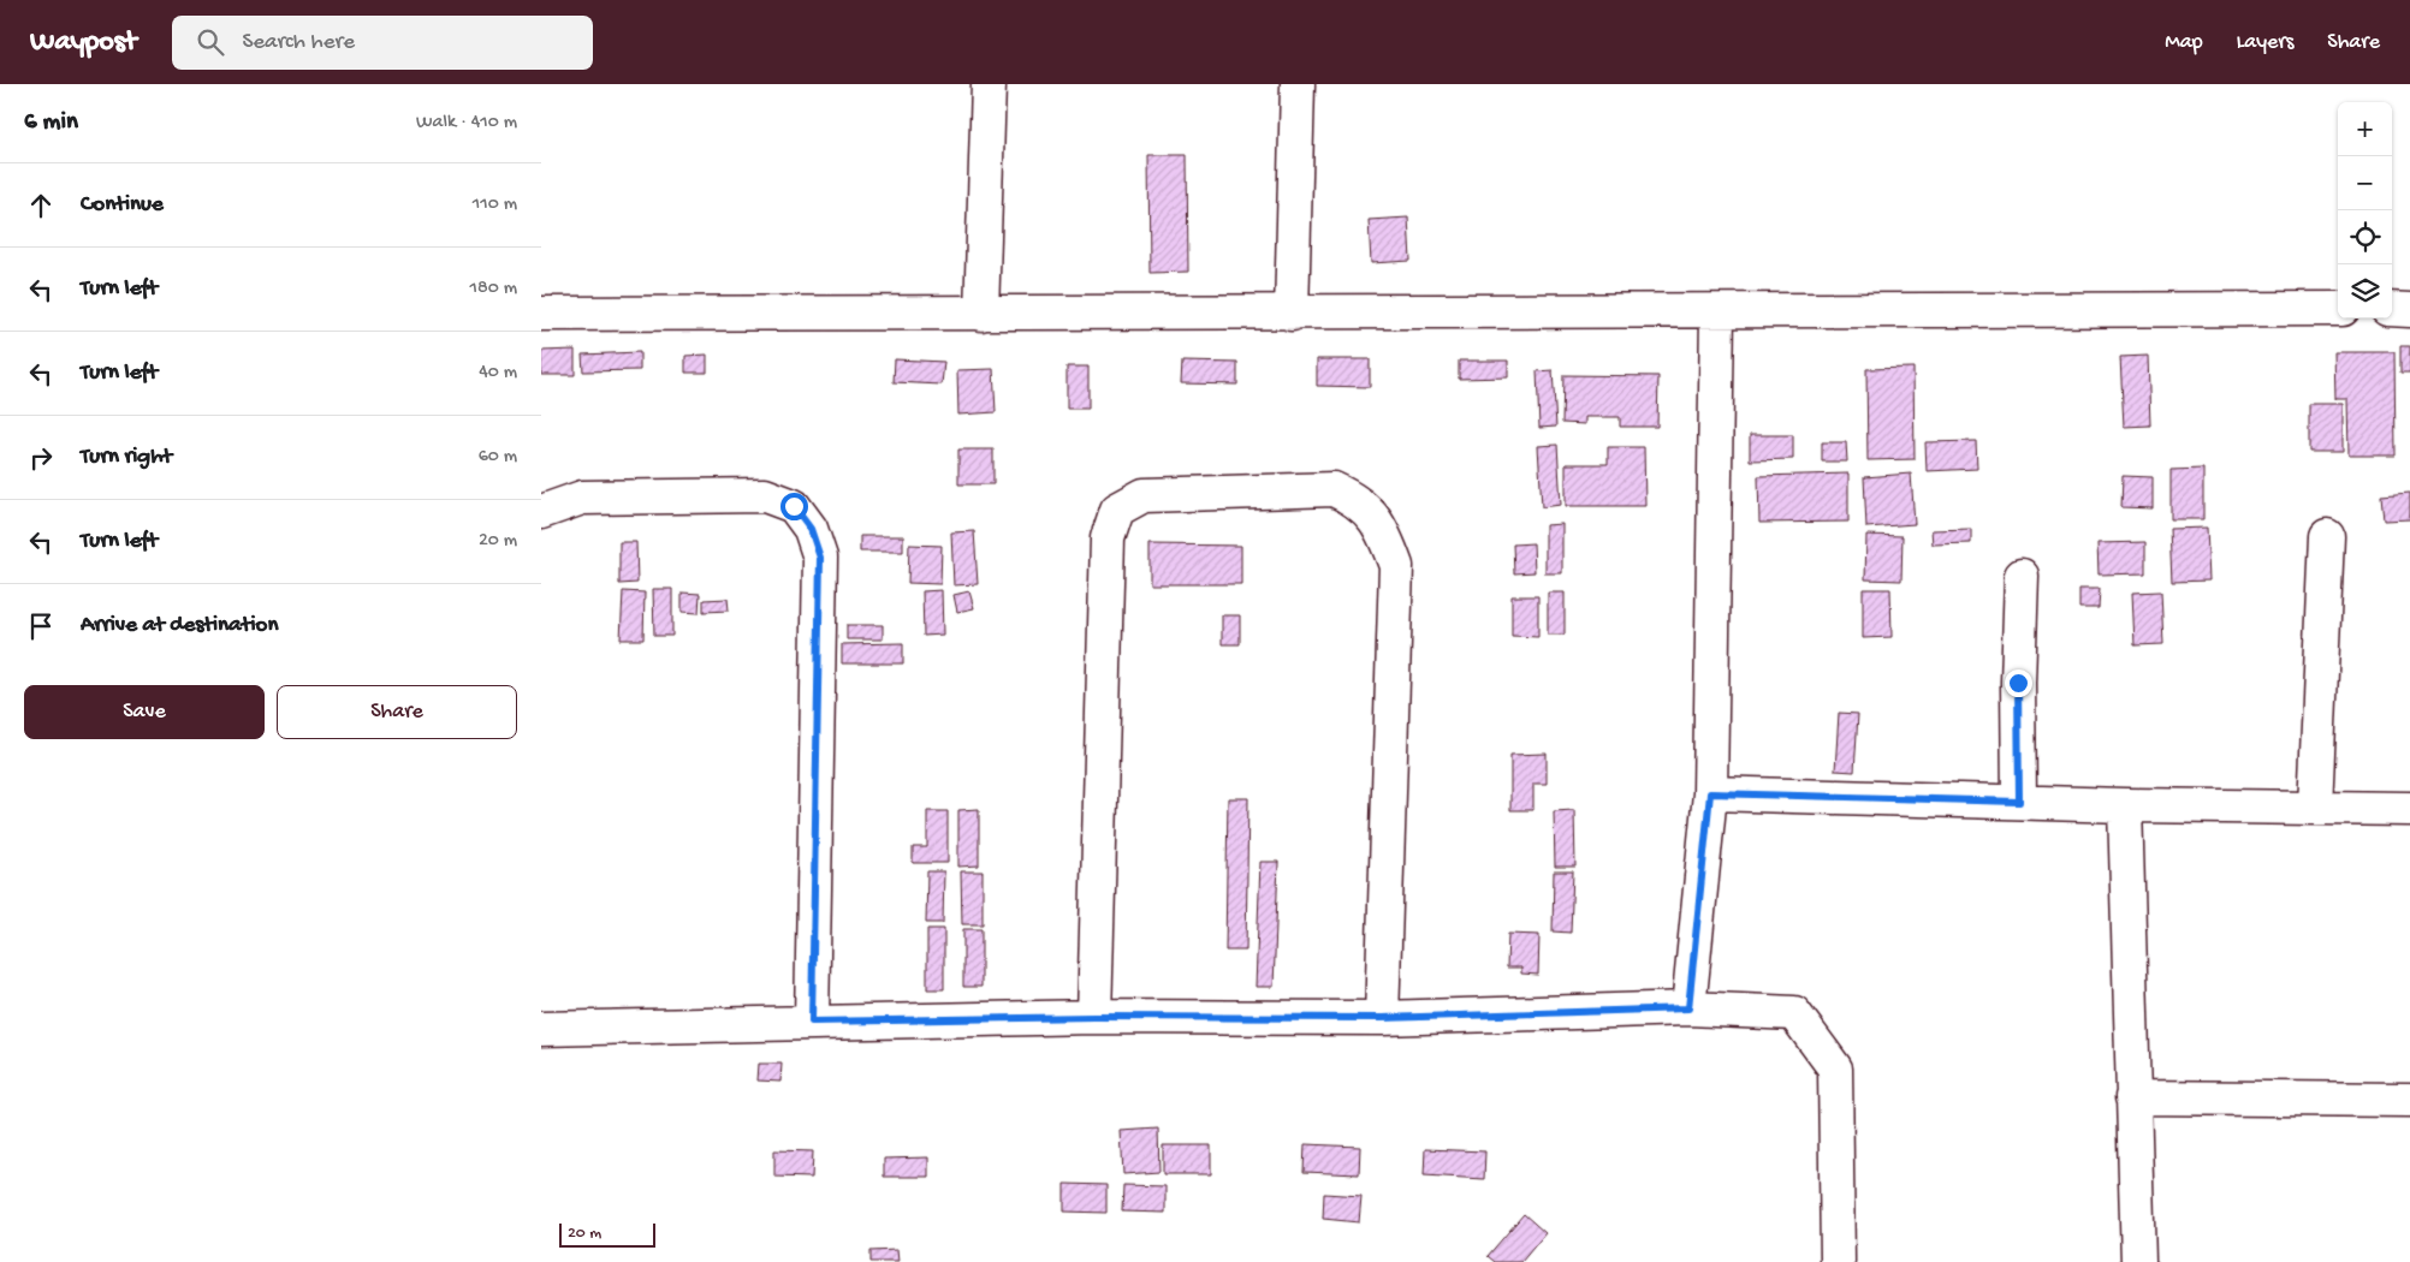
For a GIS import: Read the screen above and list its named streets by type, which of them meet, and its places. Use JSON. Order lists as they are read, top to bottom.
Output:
{
  "scale_bar": "20 m",
  "page": {
    "header": "Waypost",
    "search": "Search here",
    "nav": ["Map", "Layers", "Share"],
    "heading": ["6 min", "Walk · 410 m"],
    "map_buttons": ["+", "−"],
    "list": [
      ["Continue", "110 m"],
      ["Turn left", "180 m"],
      ["Turn left", "40 m"],
      ["Turn right", "60 m"],
      ["Turn left", "20 m"],
      "Arrive at destination"
    ],
    "buttons": ["Save", "Share"],
    "scale": "20 m"
  }
}
